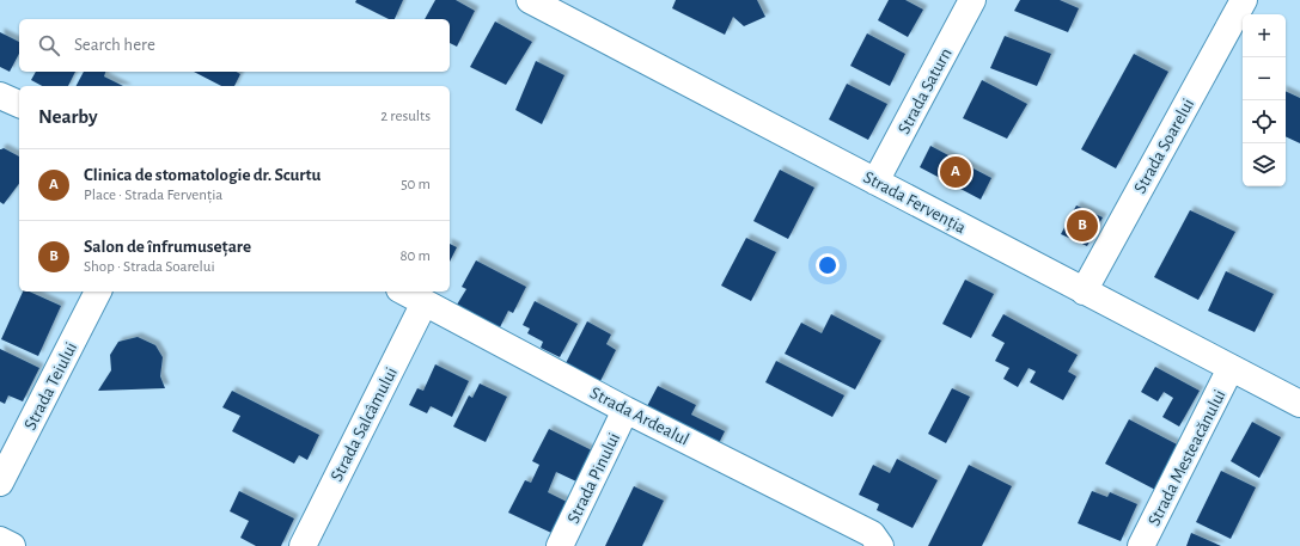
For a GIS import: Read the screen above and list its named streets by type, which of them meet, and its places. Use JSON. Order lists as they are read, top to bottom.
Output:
{
  "streets": {
    "street": [
      "Strada Saturn",
      "Strada Soarelui",
      "Strada Fervenția",
      "Strada Teiului",
      "Strada Ardealul",
      "Strada Salcâmului",
      "Strada Mesteacănului",
      "Strada Pinului"
    ]
  },
  "crossings": [
    ["Strada Saturn", "Strada Fervenția"],
    ["Strada Soarelui", "Strada Fervenția"],
    ["Strada Fervenția", "Strada Mesteacănului"],
    ["Strada Ardealul", "Strada Salcâmului"],
    ["Strada Ardealul", "Strada Pinului"]
  ],
  "page": {
    "map_buttons": ["+", "−"],
    "search": "Search here",
    "heading": ["Nearby", "2 results"],
    "list": [
      {
        "mark": "A",
        "name": "Clinica de stomatologie dr. Scurtu",
        "note": "Place · Strada Fervenția",
        "value": "50 m"
      },
      {
        "mark": "B",
        "name": "Salon de înfrumusețare",
        "note": "Shop · Strada Soarelui",
        "value": "80 m"
      }
    ],
    "pins": ["A", "B"]
  }
}
